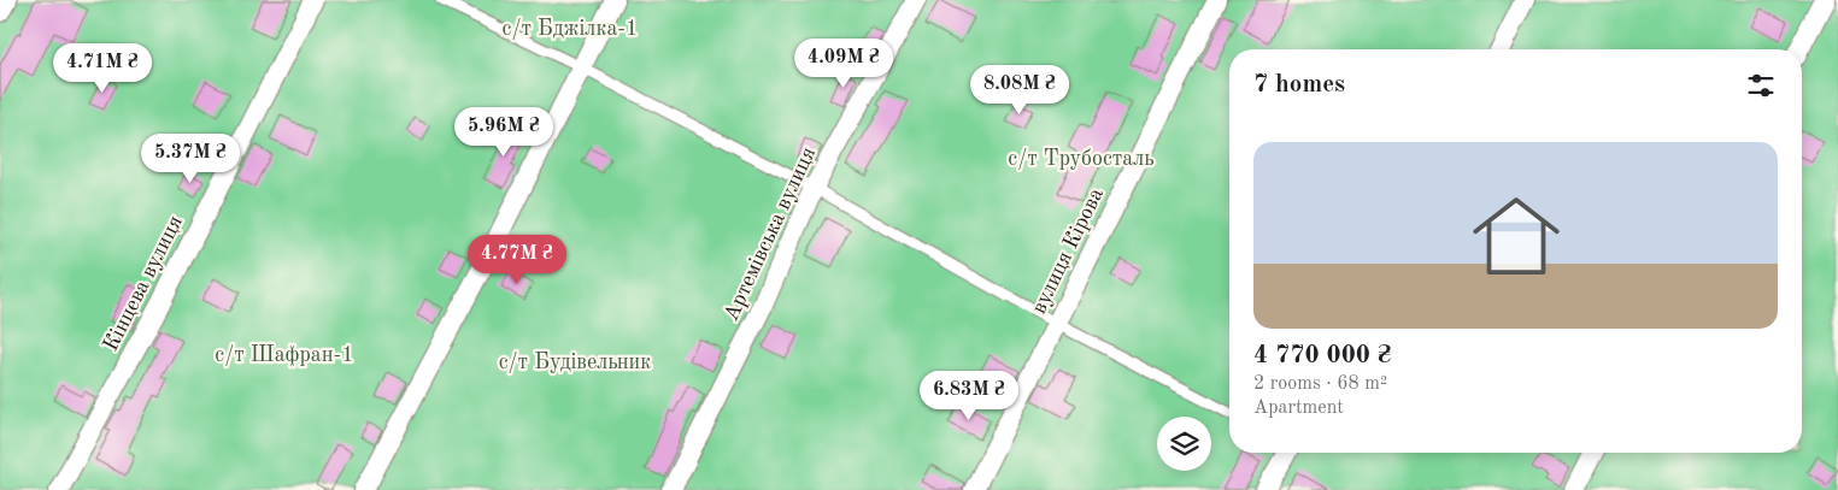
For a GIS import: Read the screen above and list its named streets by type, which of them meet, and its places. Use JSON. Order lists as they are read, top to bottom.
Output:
{
  "streets": {
    "street": ["Артемівська вулиця", "вулиця Кірова", "Кінцева вулиця"]
  },
  "parks": [
    "с/т Бджілка-1",
    "с/т Трубосталь",
    "с/т Шафран-1",
    "с/т Будівельник"
  ],
  "page": {
    "price": [
      "4.09M ₴",
      "4.71M ₴",
      "8.08M ₴",
      "5.96M ₴",
      "5.37M ₴",
      "4.77M ₴",
      "6.83M ₴"
    ],
    "heading": "7 homes",
    "list": [
      {
        "name": "4 770 000 ₴",
        "note": "2 rooms · 68 m² · Apartment"
      }
    ]
  }
}
